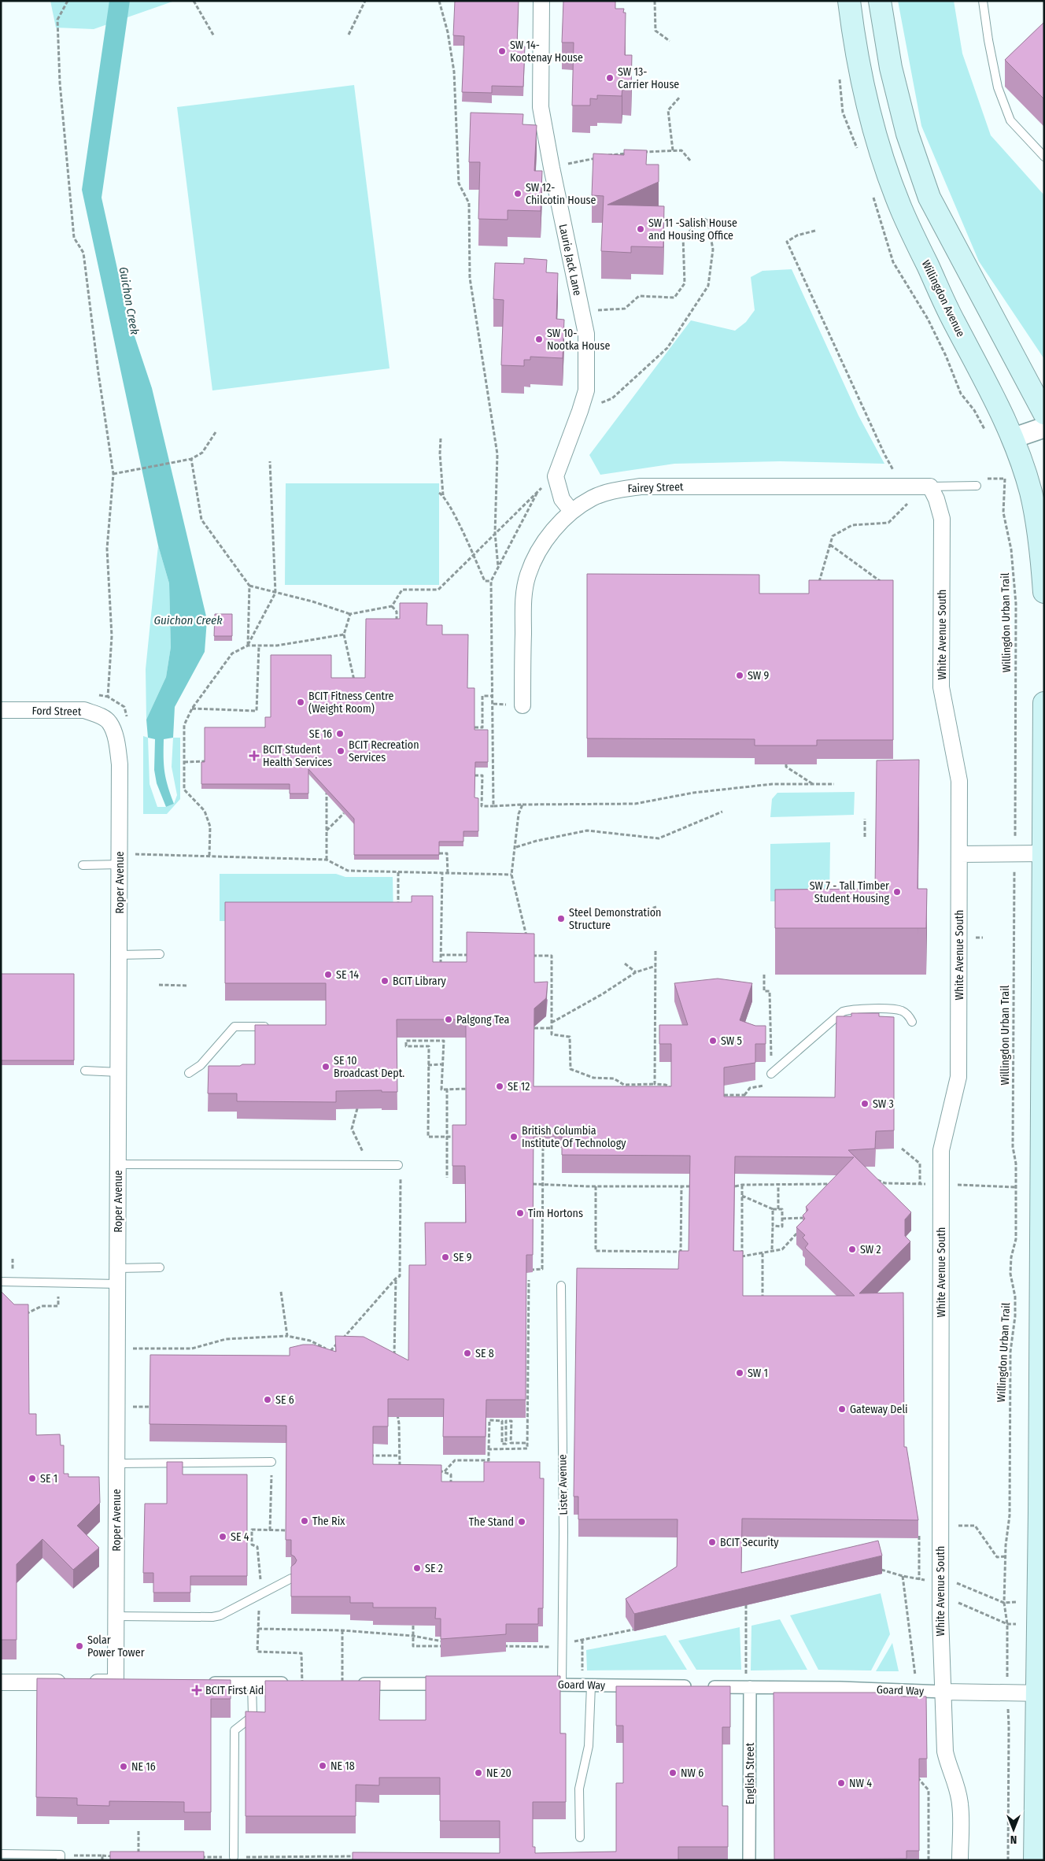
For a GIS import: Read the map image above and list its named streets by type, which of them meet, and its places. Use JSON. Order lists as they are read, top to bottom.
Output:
{
  "streets": {
    "main road": ["Willingdon Avenue"],
    "street": [
      "Laurie Jack Lane",
      "Fairey Street",
      "White Avenue South",
      "Ford Street",
      "Roper Avenue",
      "Goard Way",
      "English Street"
    ],
    "lane": ["Lister Avenue"],
    "path": ["Willingdon Urban Trail"]
  },
  "crossings": [
    ["Fairey Street", "White Avenue South"],
    ["White Avenue South", "Goard Way"],
    ["Ford Street", "Roper Avenue"],
    ["Lister Avenue", "Goard Way"],
    ["Goard Way", "English Street"]
  ],
  "water": ["Guichon Creek"],
  "places": {
    "other": [
      "SW 14- Kootenay House",
      "SW 13- Carrier House",
      "SW 12- Chilcotin House",
      "SW 11 -Salish House and Housing Office",
      "SW 10- Nootka House",
      "SW 9",
      "BCIT Fitness Centre (Weight Room)",
      "SE 16",
      "BCIT Recreation Services",
      "SW 7 - Tall Timber Student Housing",
      "Steel Demonstration Structure",
      "SE 14",
      "BCIT Library",
      "Palgong Tea",
      "SW 5",
      "SE 10 Broadcast Dept.",
      "SE 12",
      "SW 3",
      "British Columbia Institute Of Technology",
      "Tim Hortons",
      "SW 2",
      "SE 9",
      "SE 8",
      "SW 1",
      "SE 6",
      "Gateway Deli",
      "SE 1",
      "The Rix",
      "The Stand",
      "SE 4",
      "BCIT Security",
      "SE 2",
      "Solar Power Tower",
      "NE 18",
      "NE 16",
      "NE 20",
      "NW 6",
      "NW 4"
    ],
    "health": ["BCIT Student Health Services", "BCIT First Aid"]
  },
  "north": "bottom"
}
